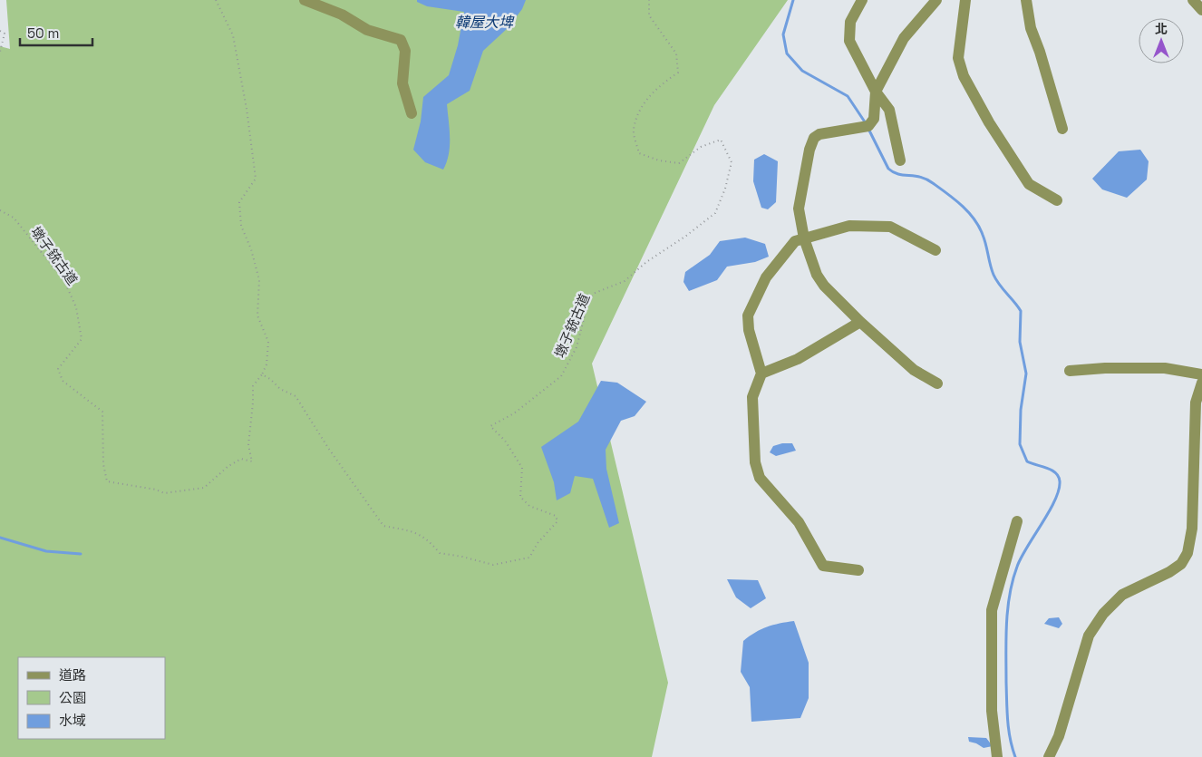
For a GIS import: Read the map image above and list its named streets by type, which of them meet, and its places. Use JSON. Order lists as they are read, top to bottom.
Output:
{
  "streets": {
    "path": ["墩子銃古道"]
  },
  "water": ["韓屋大埤"],
  "legend": ["道路", "公園", "水域"],
  "scale_bar": "50 m",
  "north": "top"
}
